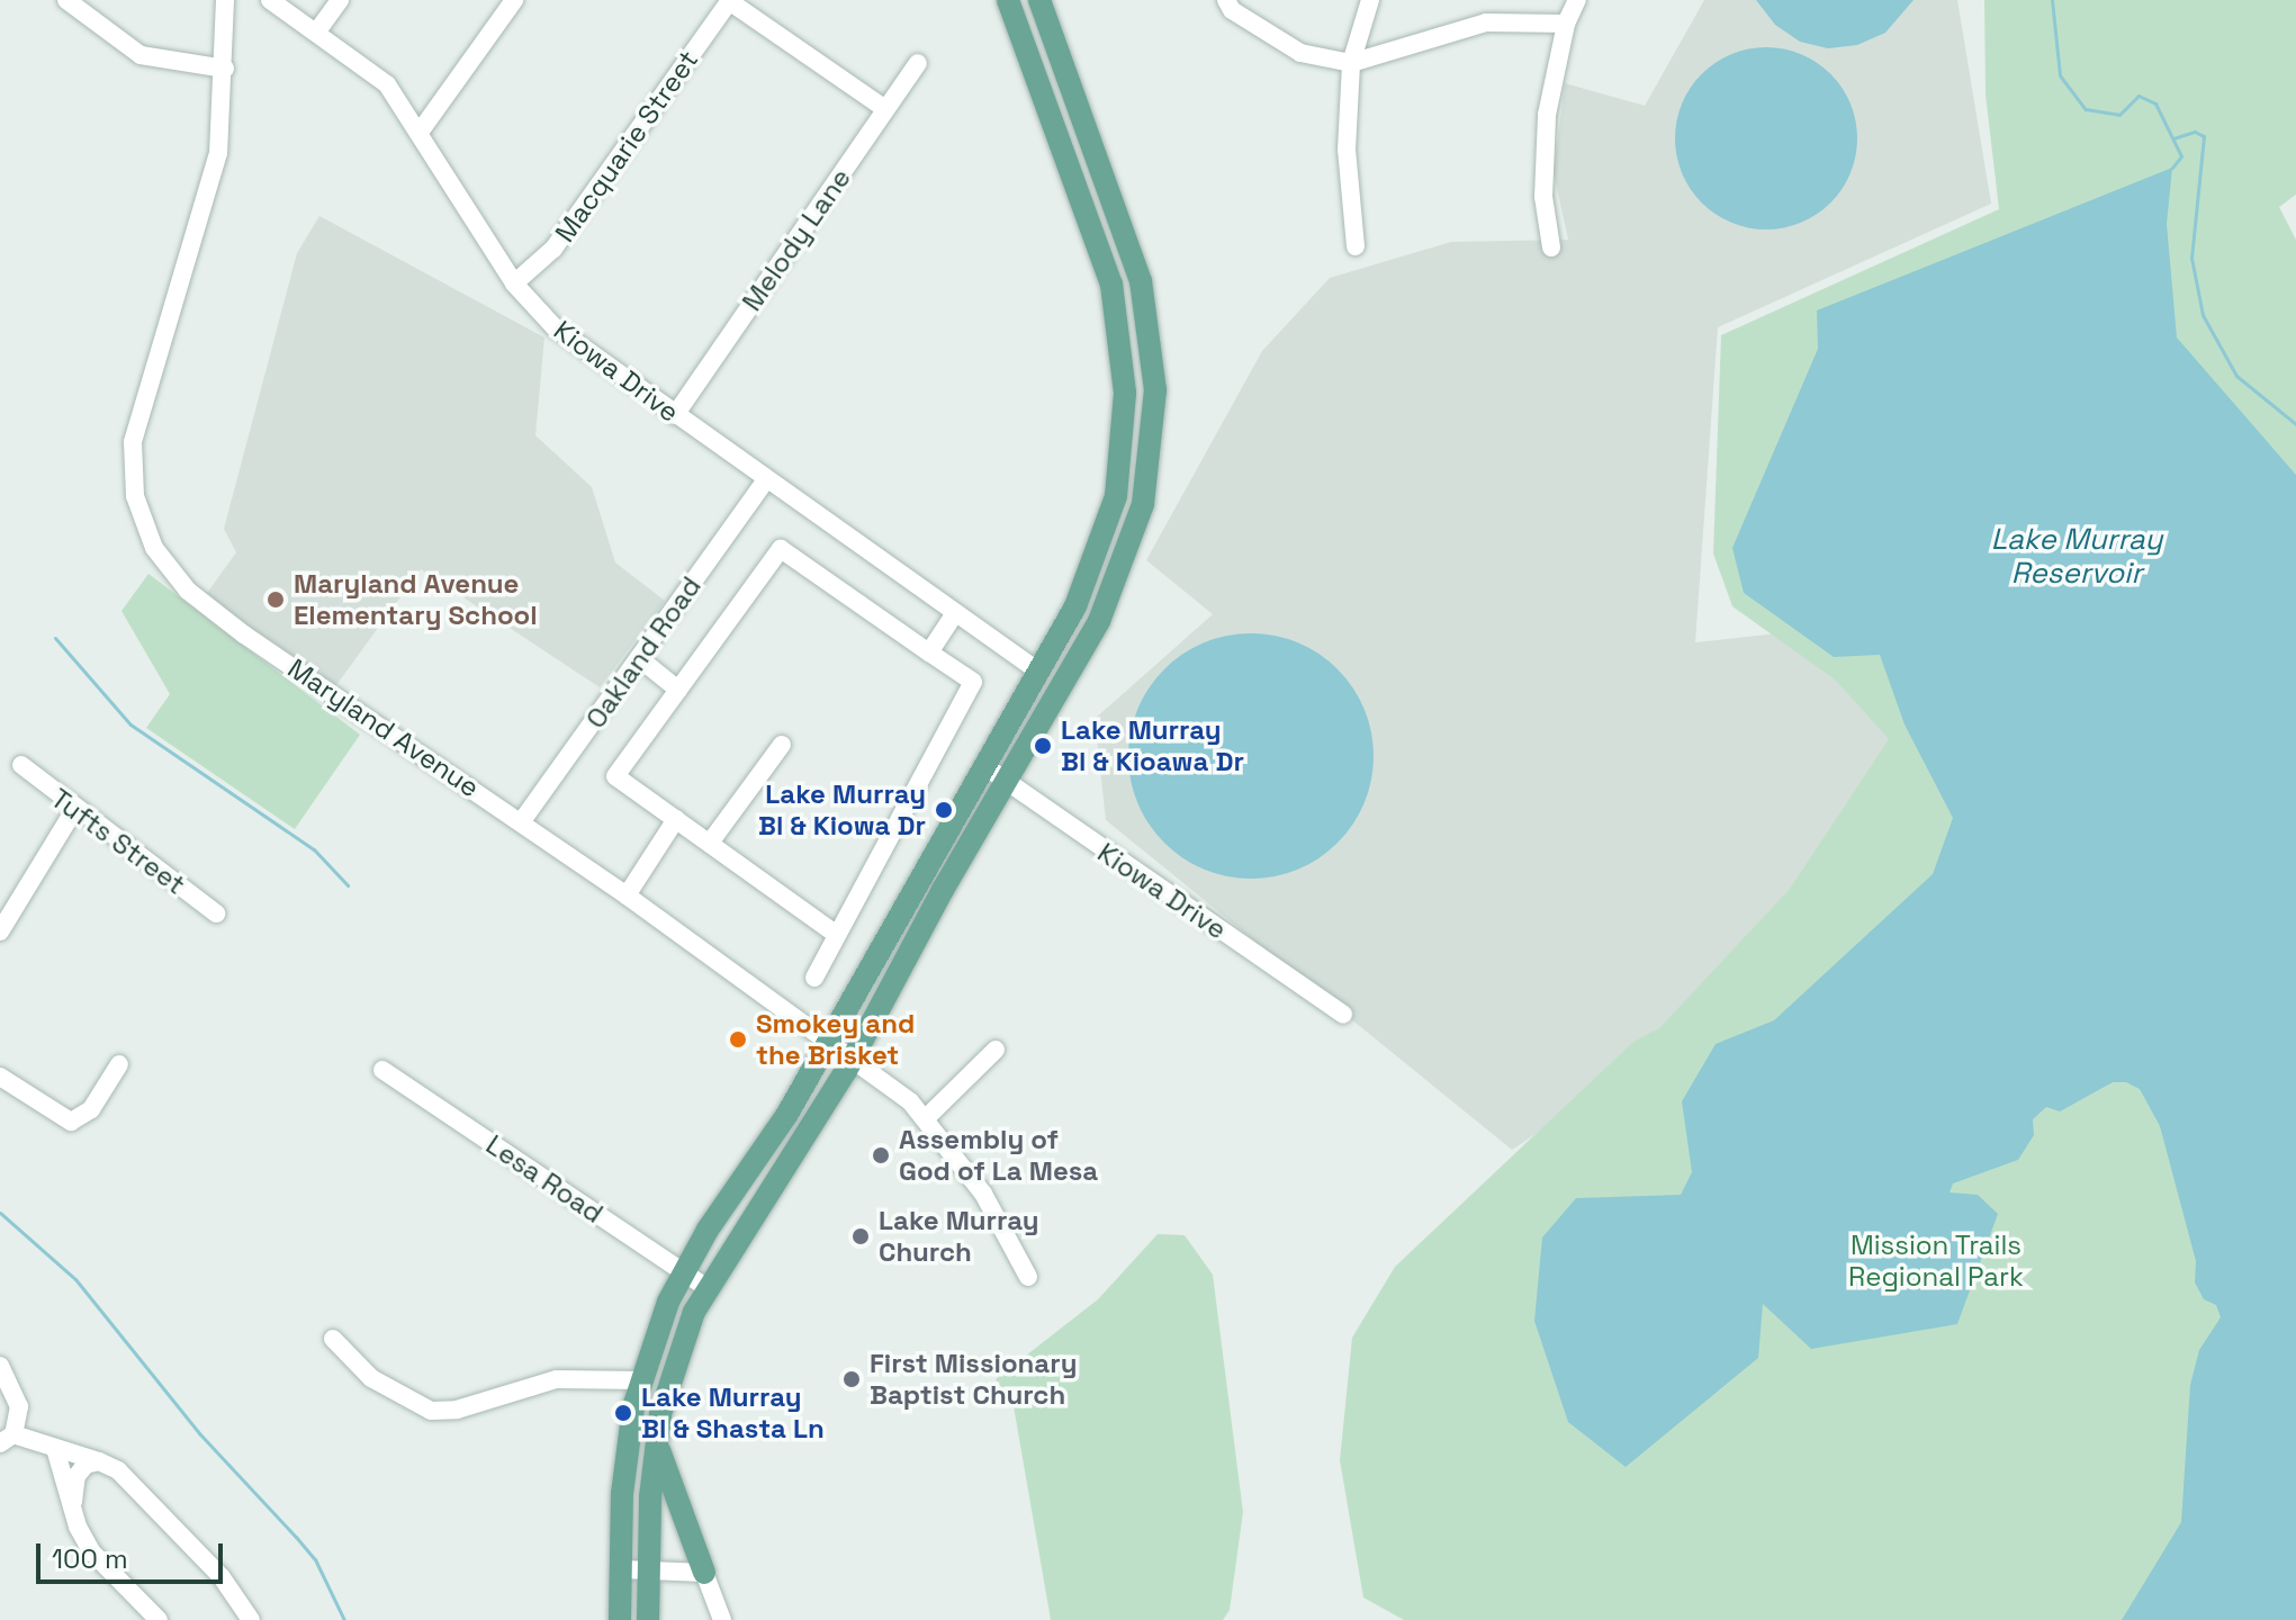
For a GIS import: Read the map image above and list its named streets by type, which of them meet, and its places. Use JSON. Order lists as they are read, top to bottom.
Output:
{
  "streets": {
    "street": [
      "Macquarie Street",
      "Melody Lane",
      "Kiowa Drive",
      "Oakland Road",
      "Maryland Avenue",
      "Tufts Street",
      "Lesa Road"
    ]
  },
  "crossings": [
    ["Macquarie Street", "Kiowa Drive"],
    ["Melody Lane", "Kiowa Drive"],
    ["Kiowa Drive", "Oakland Road"],
    ["Oakland Road", "Maryland Avenue"]
  ],
  "water": ["Lake Murray Reservoir"],
  "parks": ["Mission Trails Regional Park"],
  "places": [
    "Maryland Avenue Elementary School",
    "Lake Murray Bl & Kioawa Dr",
    "Lake Murray Bl & Kiowa Dr",
    "Smokey and the Brisket",
    "Assembly of God of La Mesa",
    "Lake Murray Church",
    "First Missionary Baptist Church",
    "Lake Murray Bl & Shasta Ln"
  ],
  "scale_bar": "100 m"
}
